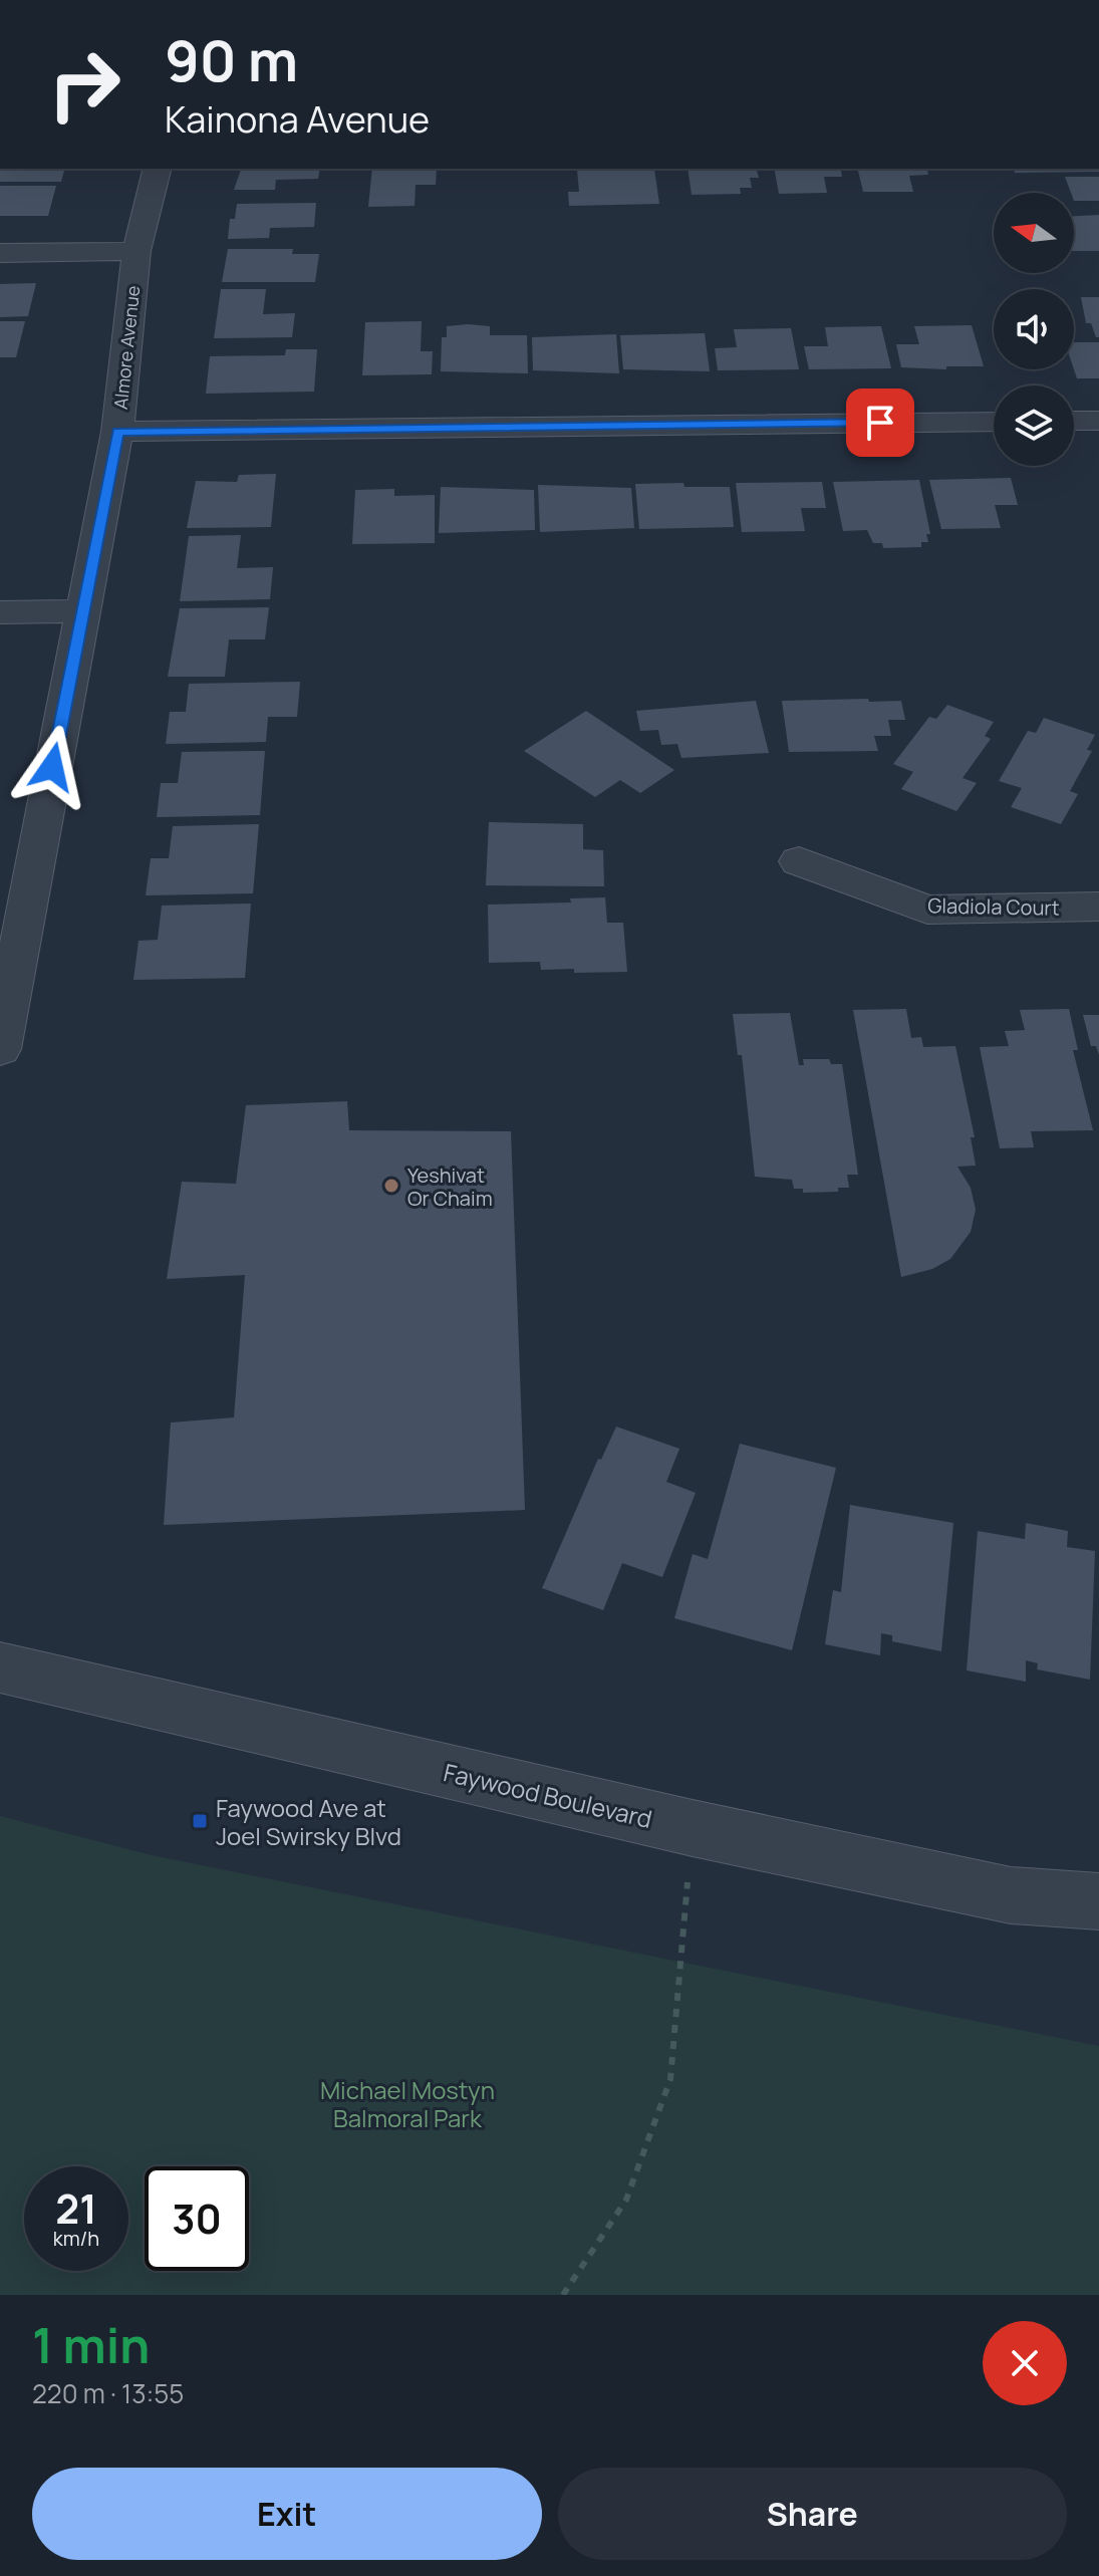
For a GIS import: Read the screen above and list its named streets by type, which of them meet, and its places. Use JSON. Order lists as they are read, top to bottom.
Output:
{
  "streets": {
    "street": ["Almore Avenue", "Gladiola Court", "Faywood Boulevard"]
  },
  "parks": ["Michael Mostyn Balmoral Park"],
  "places": {
    "other": ["Yeshivat Or Chaim"],
    "transit": ["Faywood Ave at Joel Swirsky Blvd"]
  },
  "north": "left",
  "page": {
    "turn": ["90 m", "Kainona Avenue"],
    "speed": "21 km/h",
    "limit": "30",
    "heading": ["1 min", "220 m · 13:55"],
    "buttons": ["Exit", "Share"]
  }
}
